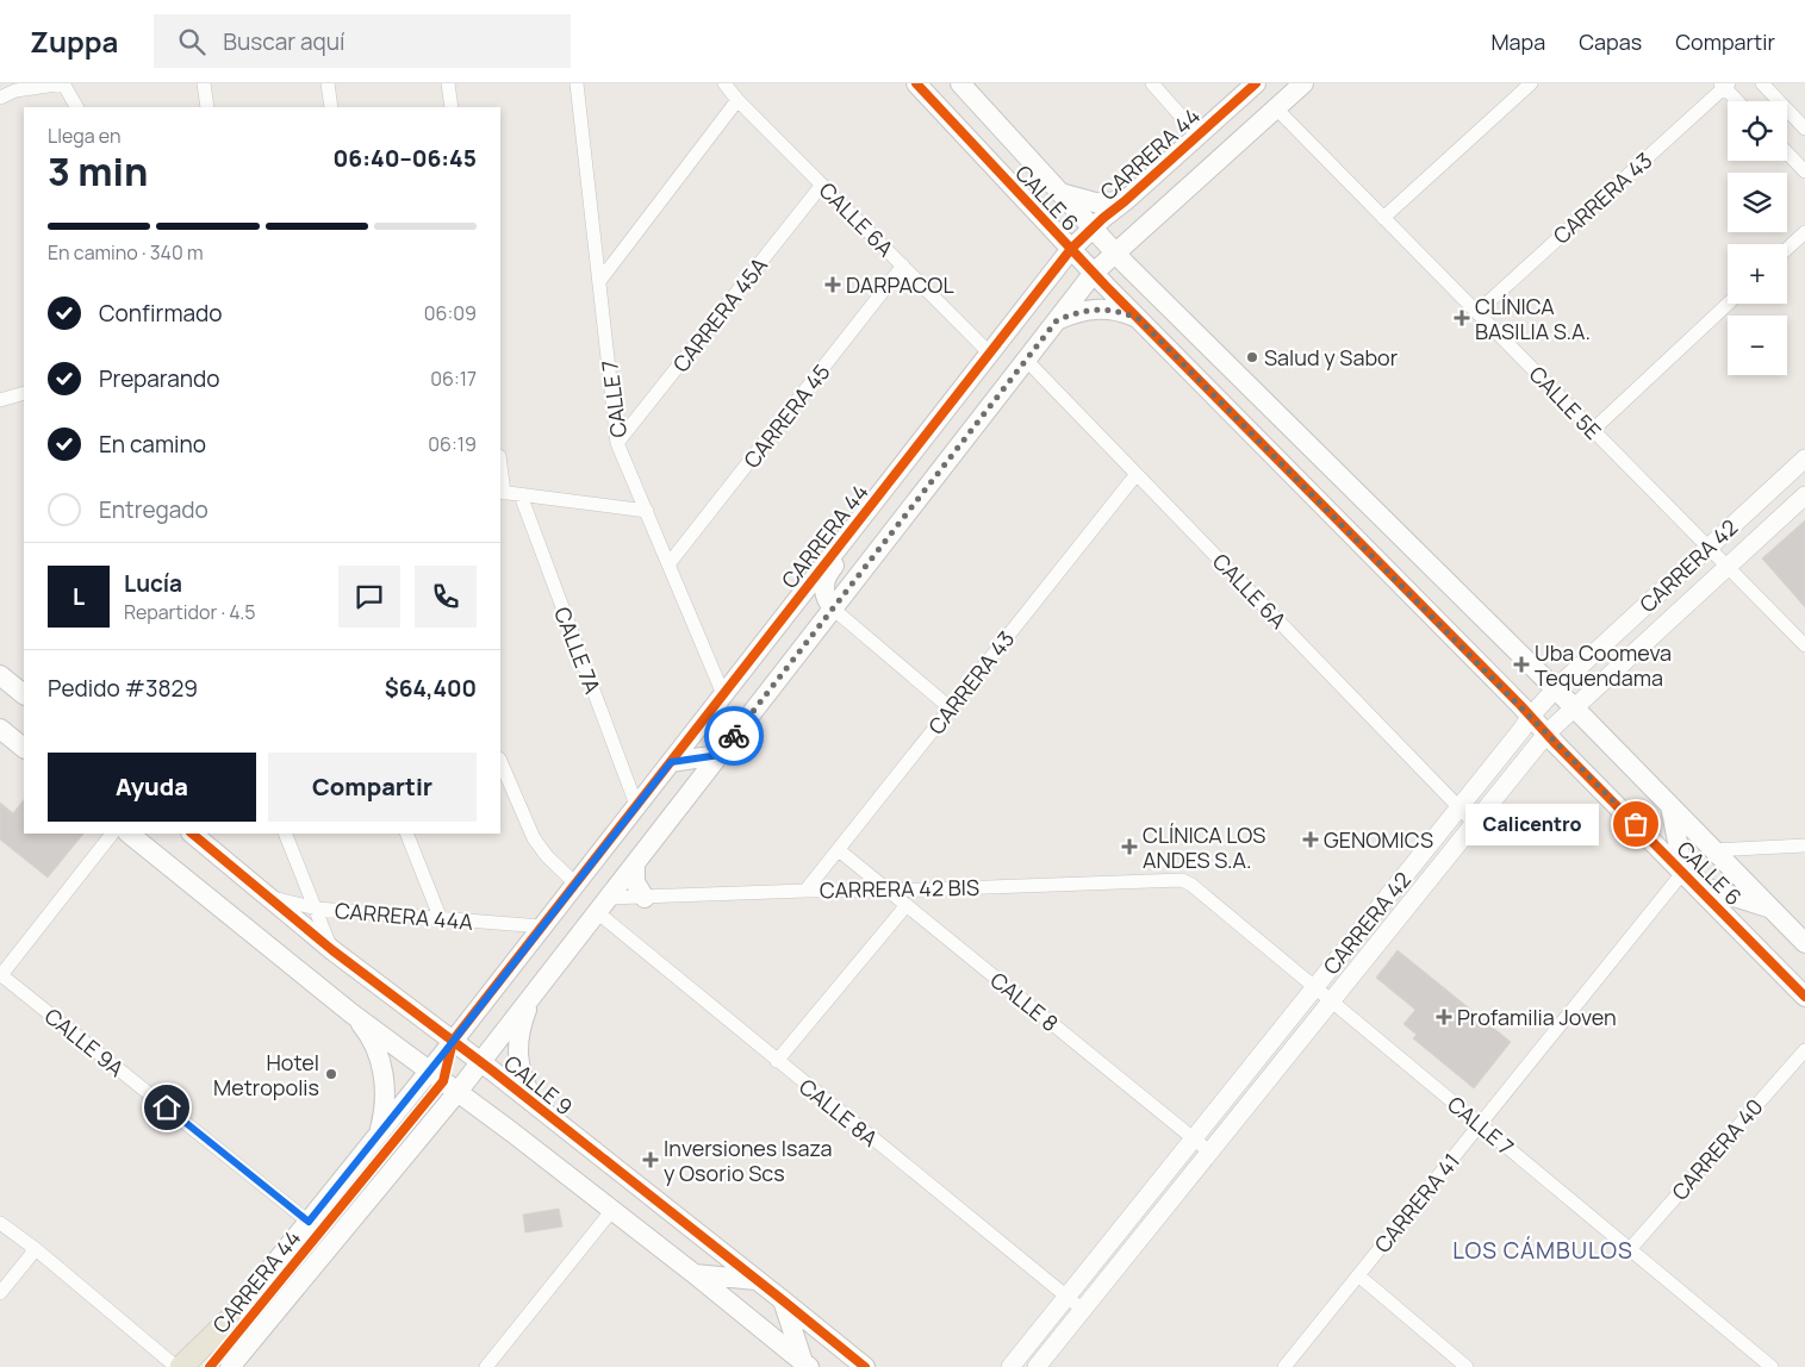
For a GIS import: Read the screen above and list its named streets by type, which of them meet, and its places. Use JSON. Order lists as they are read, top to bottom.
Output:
{
  "streets": {
    "main road": ["CARRERA 44", "CALLE 6", "CALLE 9"],
    "street": [
      "CARRERA 43",
      "CALLE 6A",
      "CARRERA 45A",
      "CALLE 7",
      "CALLE 5E",
      "CARRERA 45",
      "CARRERA 42",
      "CALLE 7A",
      "CARRERA 42 BIS",
      "CARRERA 44A",
      "CALLE 8",
      "CALLE 9A",
      "CALLE 8A",
      "CARRERA 40",
      "CARRERA 41"
    ]
  },
  "crossings": [
    ["CARRERA 44", "CALLE 6"],
    ["CARRERA 44", "CALLE 6A"],
    ["CARRERA 44", "CALLE 7"],
    ["CARRERA 44", "CALLE 5E"],
    ["CARRERA 44", "CALLE 7A"],
    ["CARRERA 44", "CARRERA 42 BIS"],
    ["CARRERA 44", "CARRERA 44A"],
    ["CARRERA 44", "CALLE 9A"],
    ["CARRERA 44", "CALLE 9"],
    ["CARRERA 44", "CALLE 8A"],
    ["CALLE 6", "CARRERA 42"],
    ["CALLE 6", "CARRERA 41"],
    ["CARRERA 43", "CALLE 6A"],
    ["CARRERA 43", "CALLE 5E"],
    ["CARRERA 43", "CARRERA 42 BIS"],
    ["CARRERA 43", "CALLE 8"],
    ["CALLE 6A", "CARRERA 45A"],
    ["CALLE 6A", "CARRERA 45"],
    ["CALLE 6A", "CARRERA 42"],
    ["CARRERA 45A", "CALLE 7"],
    ["CALLE 7", "CARRERA 45"],
    ["CALLE 7", "CARRERA 42"],
    ["CALLE 7", "CARRERA 42 BIS"],
    ["CALLE 7", "CARRERA 40"],
    ["CALLE 7", "CARRERA 41"],
    ["CALLE 5E", "CARRERA 42"],
    ["CARRERA 42", "CALLE 8"],
    ["CARRERA 42", "CALLE 8A"],
    ["CARRERA 42 BIS", "CALLE 8"],
    ["CARRERA 42 BIS", "CALLE 8A"],
    ["CARRERA 44A", "CALLE 9"]
  ],
  "districts": ["LOS CÁMBULOS"],
  "places": {
    "health": [
      "DARPACOL",
      "CLÍNICA BASILIA S.A.",
      "Uba Coomeva Tequendama",
      "GENOMICS",
      "CLÍNICA LOS ANDES S.A.",
      "Profamilia Joven",
      "Inversiones Isaza y Osorio Scs"
    ],
    "other": ["Salud y Sabor", "Calicentro", "Hotel Metropolis"]
  },
  "page": {
    "header": "Zuppa",
    "search": "Buscar aquí",
    "nav": ["Mapa", "Capas", "Compartir"],
    "map_buttons": ["+", "−"],
    "heading": ["3 min", "Llega en", "06:40–06:45"],
    "panel": [
      "Lucía",
      "Repartidor · 4.5",
      "Pedido #3829",
      "$64,400"
    ],
    "bar": "En camino · 340 m",
    "list": [
      ["Confirmado", "06:09"],
      ["Preparando", "06:17"],
      ["En camino", "06:19"],
      "Entregado"
    ],
    "round": "L",
    "buttons": ["Ayuda", "Compartir"],
    "bubble": "Calicentro"
  }
}
